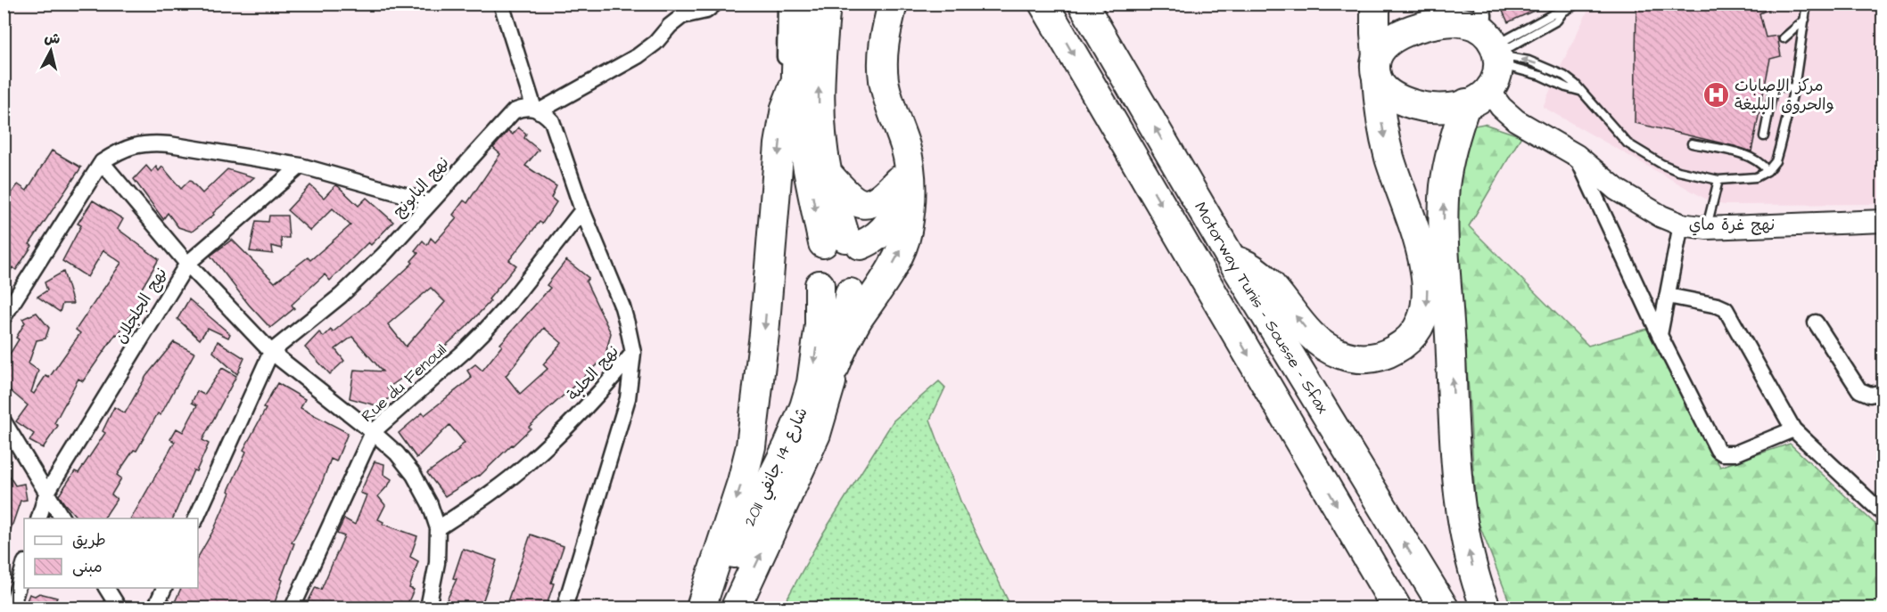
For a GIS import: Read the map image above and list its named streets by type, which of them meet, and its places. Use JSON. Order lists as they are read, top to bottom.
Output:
{
  "streets": {
    "highway": ["Motorway Tunis - Sousse - Sfax", "شارع 14 جانفي 2011"],
    "street": [
      "نهج البابونج",
      "نهج غرة ماي",
      "نهج الجلجلان",
      "نهج الحلبة",
      "Rue du Fenouil"
    ]
  },
  "places": {
    "hospital": ["مركز الإصابات والحروق البليغة"]
  },
  "legend": ["طريق", "مبنى"],
  "north": "top"
}
